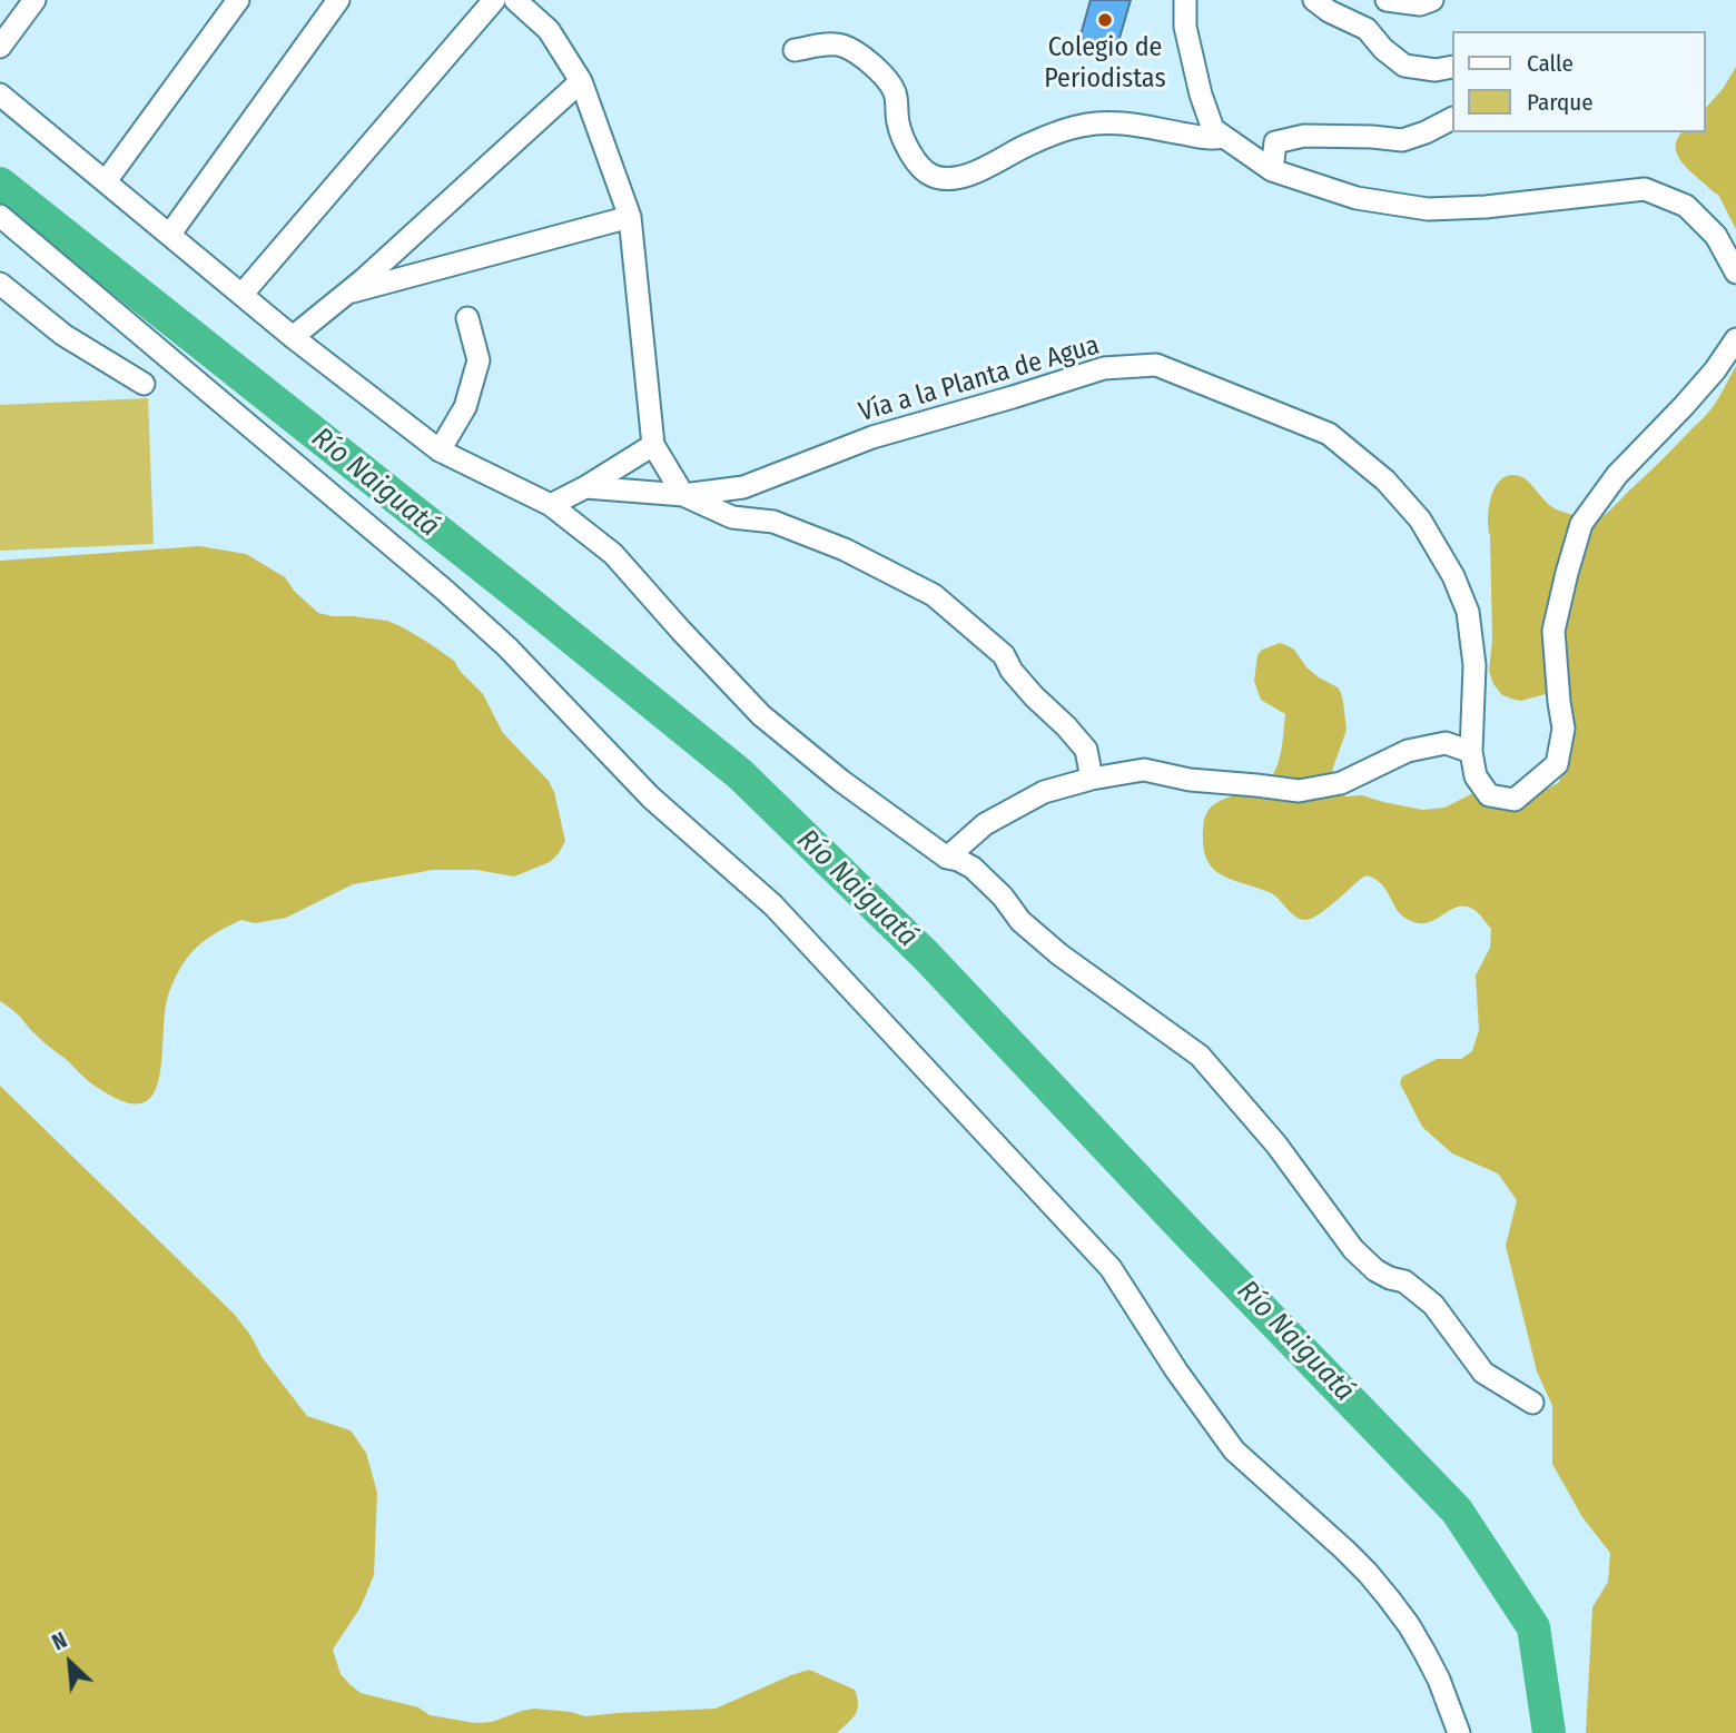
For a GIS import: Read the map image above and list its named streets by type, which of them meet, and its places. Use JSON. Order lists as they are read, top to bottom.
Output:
{
  "streets": {
    "street": ["Vía a la Planta de Agua"]
  },
  "water": ["Río Naiguatá"],
  "places": ["Colegio de Periodistas"],
  "legend": ["Calle", "Parque"],
  "north": "top left"
}
